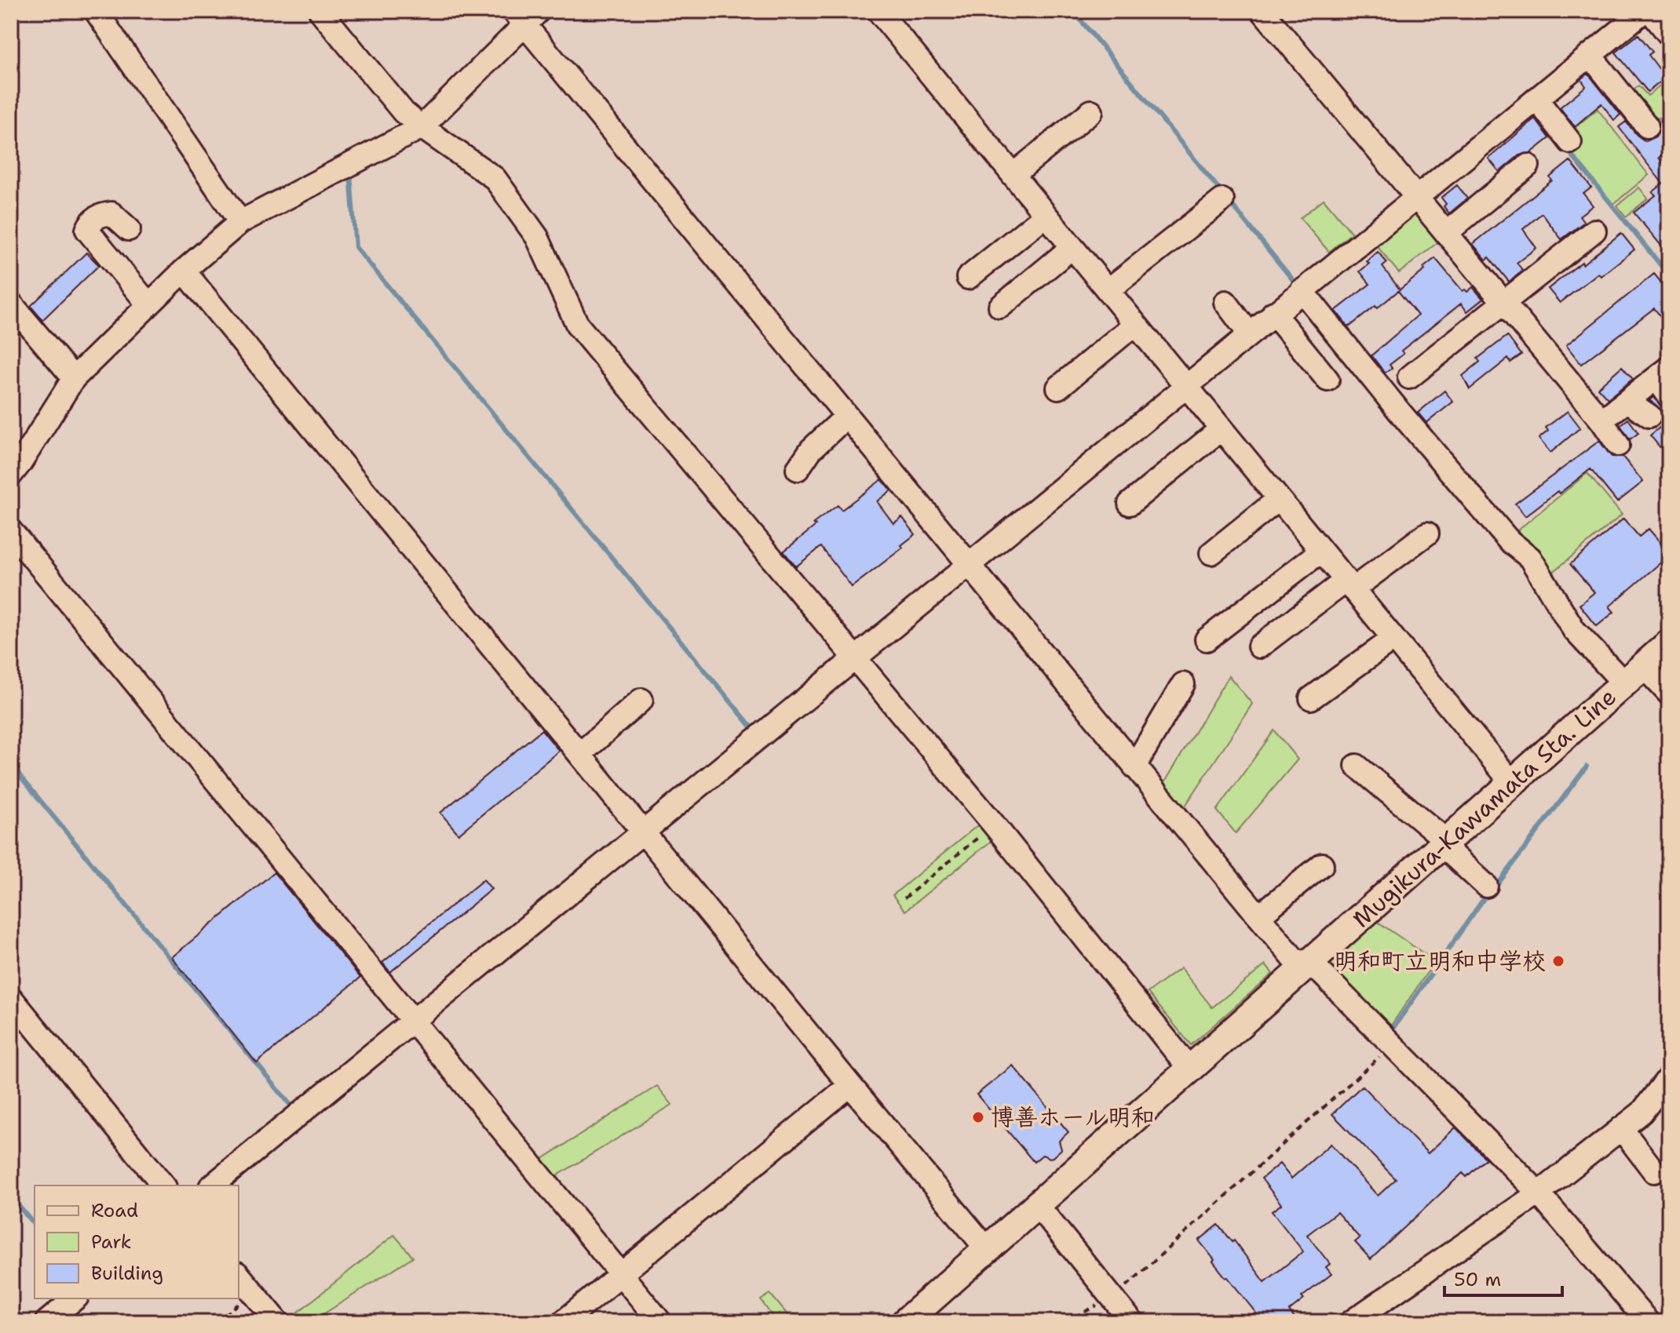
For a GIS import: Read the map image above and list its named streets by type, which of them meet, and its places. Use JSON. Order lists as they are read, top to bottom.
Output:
{
  "streets": {
    "main road": ["Mugikura-Kawamata Sta. Line"]
  },
  "places": ["明和町立明和中学校", "博善ホール明和"],
  "legend": ["Road", "Park", "Building"],
  "scale_bar": "50 m"
}
